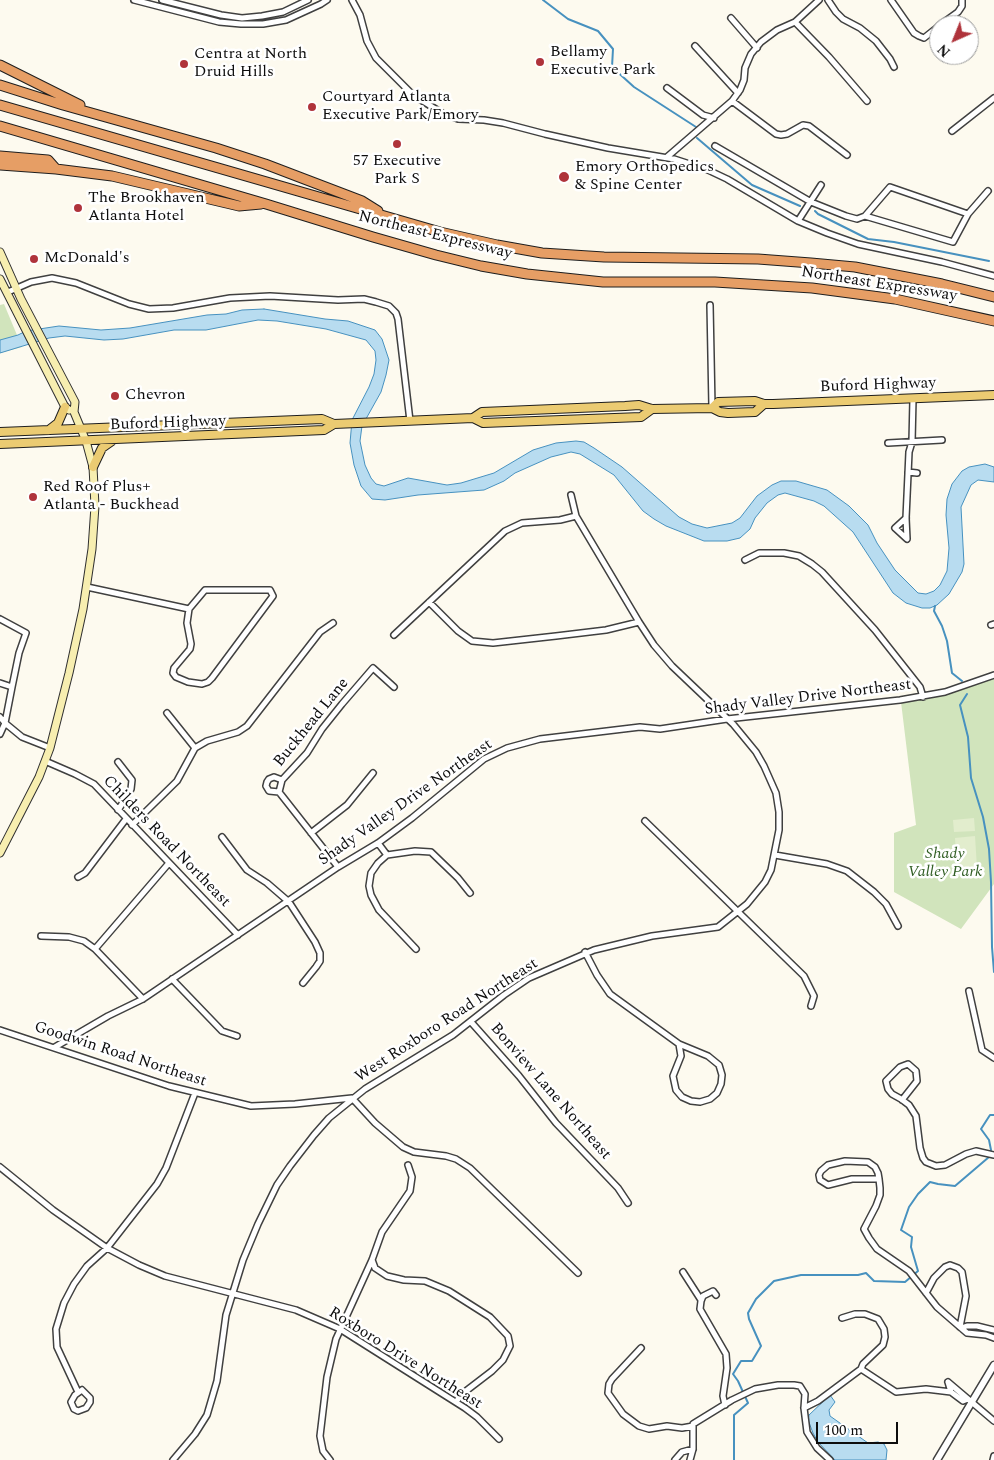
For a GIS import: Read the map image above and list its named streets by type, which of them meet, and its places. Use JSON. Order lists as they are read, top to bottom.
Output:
{
  "streets": {
    "highway": ["Northeast Expressway"],
    "main road": ["Buford Highway"],
    "street": [
      "Shady Valley Drive Northeast",
      "Buckhead Lane",
      "Childers Road Northeast",
      "West Roxboro Road Northeast",
      "Goodwin Road Northeast",
      "Bonview Lane Northeast",
      "Roxboro Drive Northeast"
    ]
  },
  "crossings": [
    ["Shady Valley Drive Northeast", "Buckhead Lane"],
    ["Shady Valley Drive Northeast", "Childers Road Northeast"],
    ["Shady Valley Drive Northeast", "West Roxboro Road Northeast"],
    ["Shady Valley Drive Northeast", "Goodwin Road Northeast"],
    ["West Roxboro Road Northeast", "Goodwin Road Northeast"],
    ["West Roxboro Road Northeast", "Bonview Lane Northeast"],
    ["West Roxboro Road Northeast", "Roxboro Drive Northeast"]
  ],
  "parks": ["Shady Valley Park"],
  "places": [
    "Bellamy Executive Park",
    "Centra at North Druid Hills",
    "Courtyard Atlanta Executive Park/Emory",
    "57 Executive Park S",
    "Emory Orthopedics & Spine Center",
    "The Brookhaven Atlanta Hotel",
    "McDonald's",
    "Chevron",
    "Red Roof Plus+ Atlanta - Buckhead"
  ],
  "scale_bar": "100 m",
  "north": "bottom left"
}
